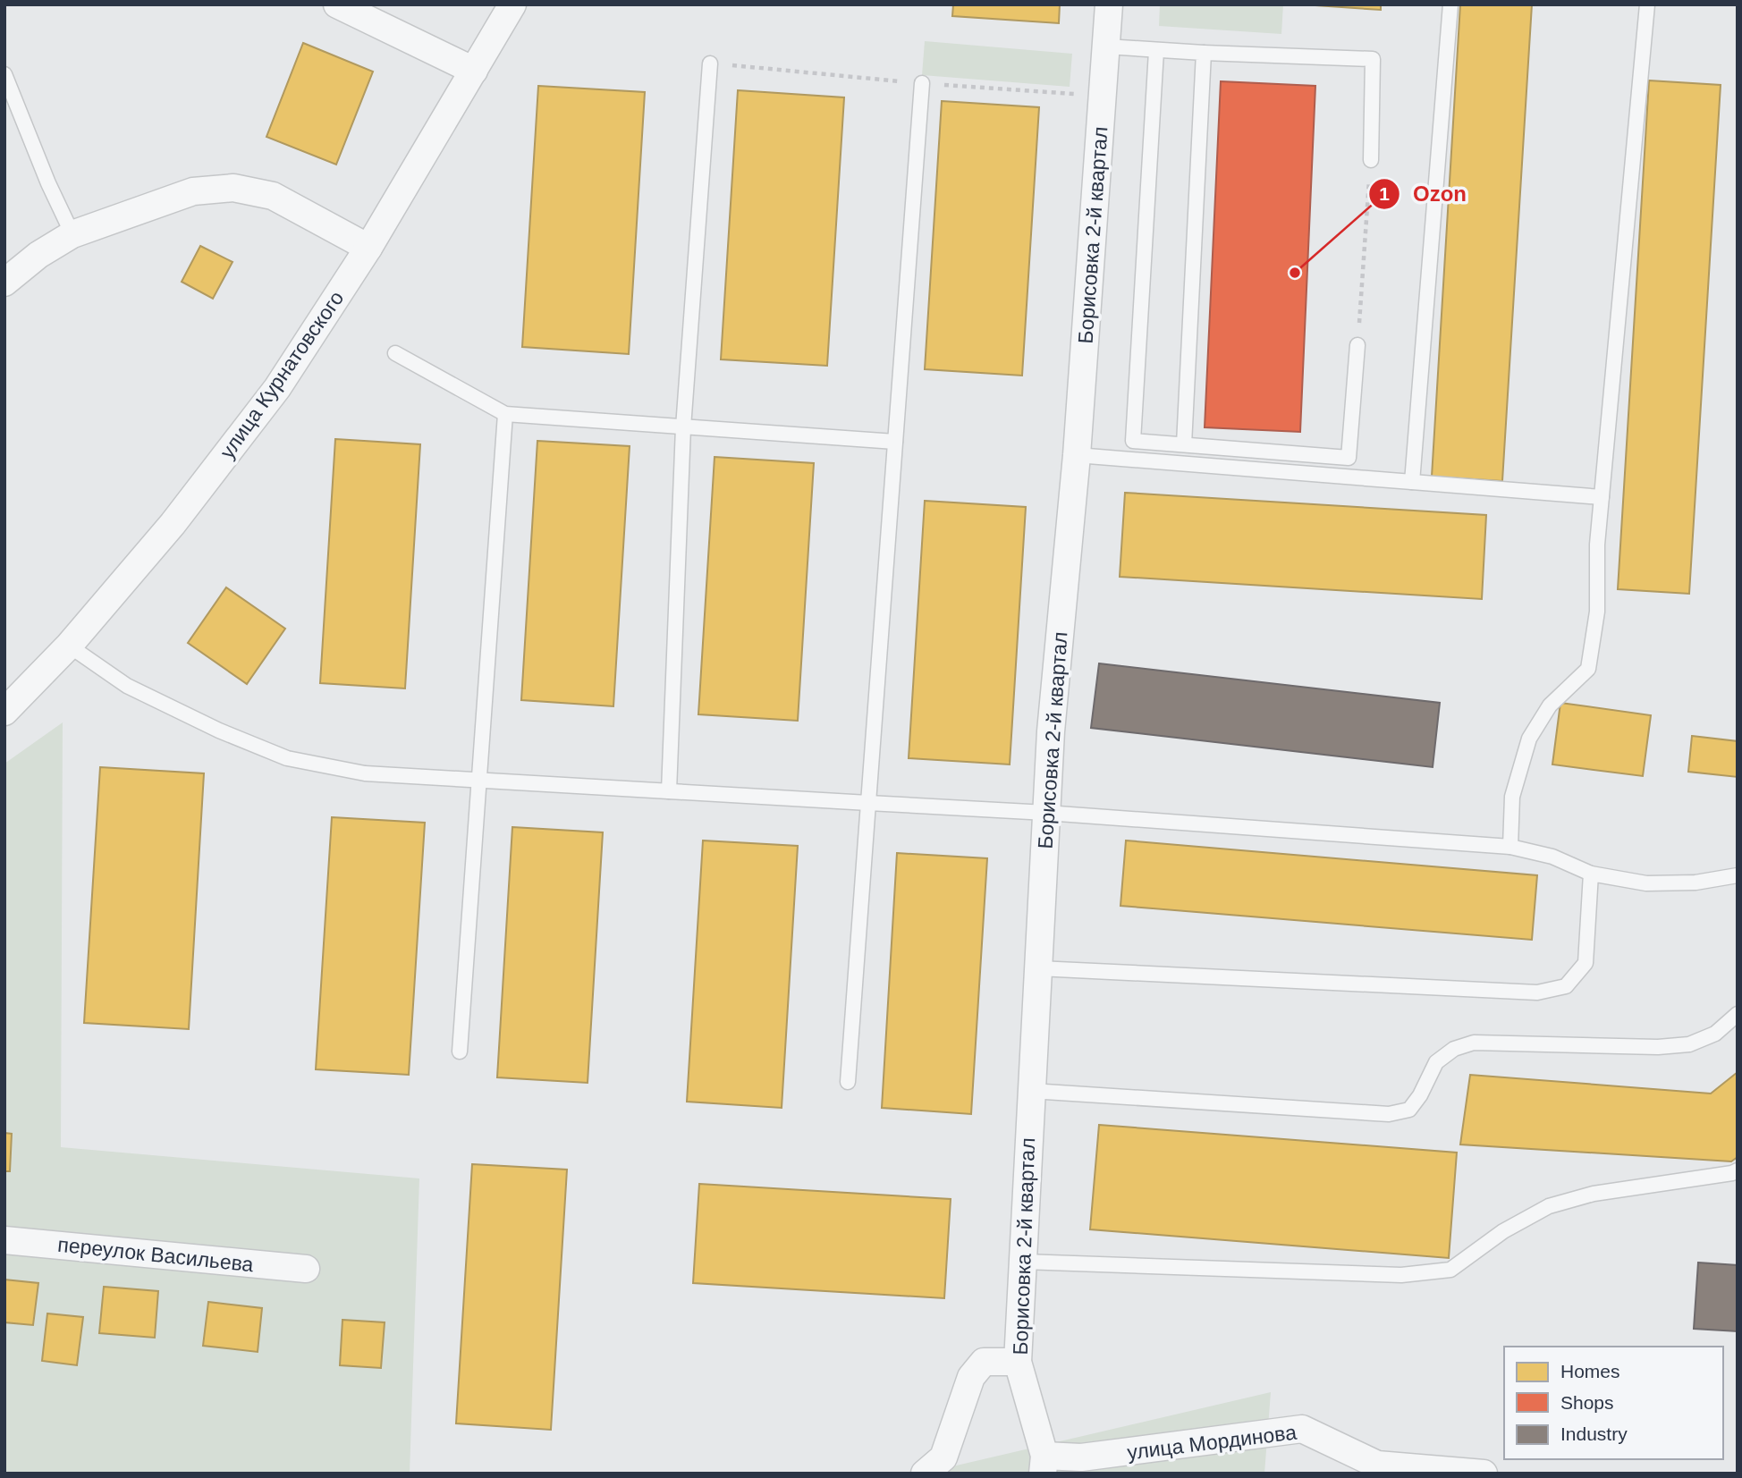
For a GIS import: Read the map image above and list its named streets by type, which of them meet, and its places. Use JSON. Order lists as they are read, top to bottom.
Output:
{
  "streets": {
    "street": [
      "Борисовка 2-й квартал",
      "улица Курнатовского",
      "переулок Васильева",
      "улица Мординова"
    ]
  },
  "crossings": [
    ["Борисовка 2-й квартал", "улица Мординова"]
  ],
  "places": ["Ozon"],
  "legend": ["Homes", "Shops", "Industry"]
}
